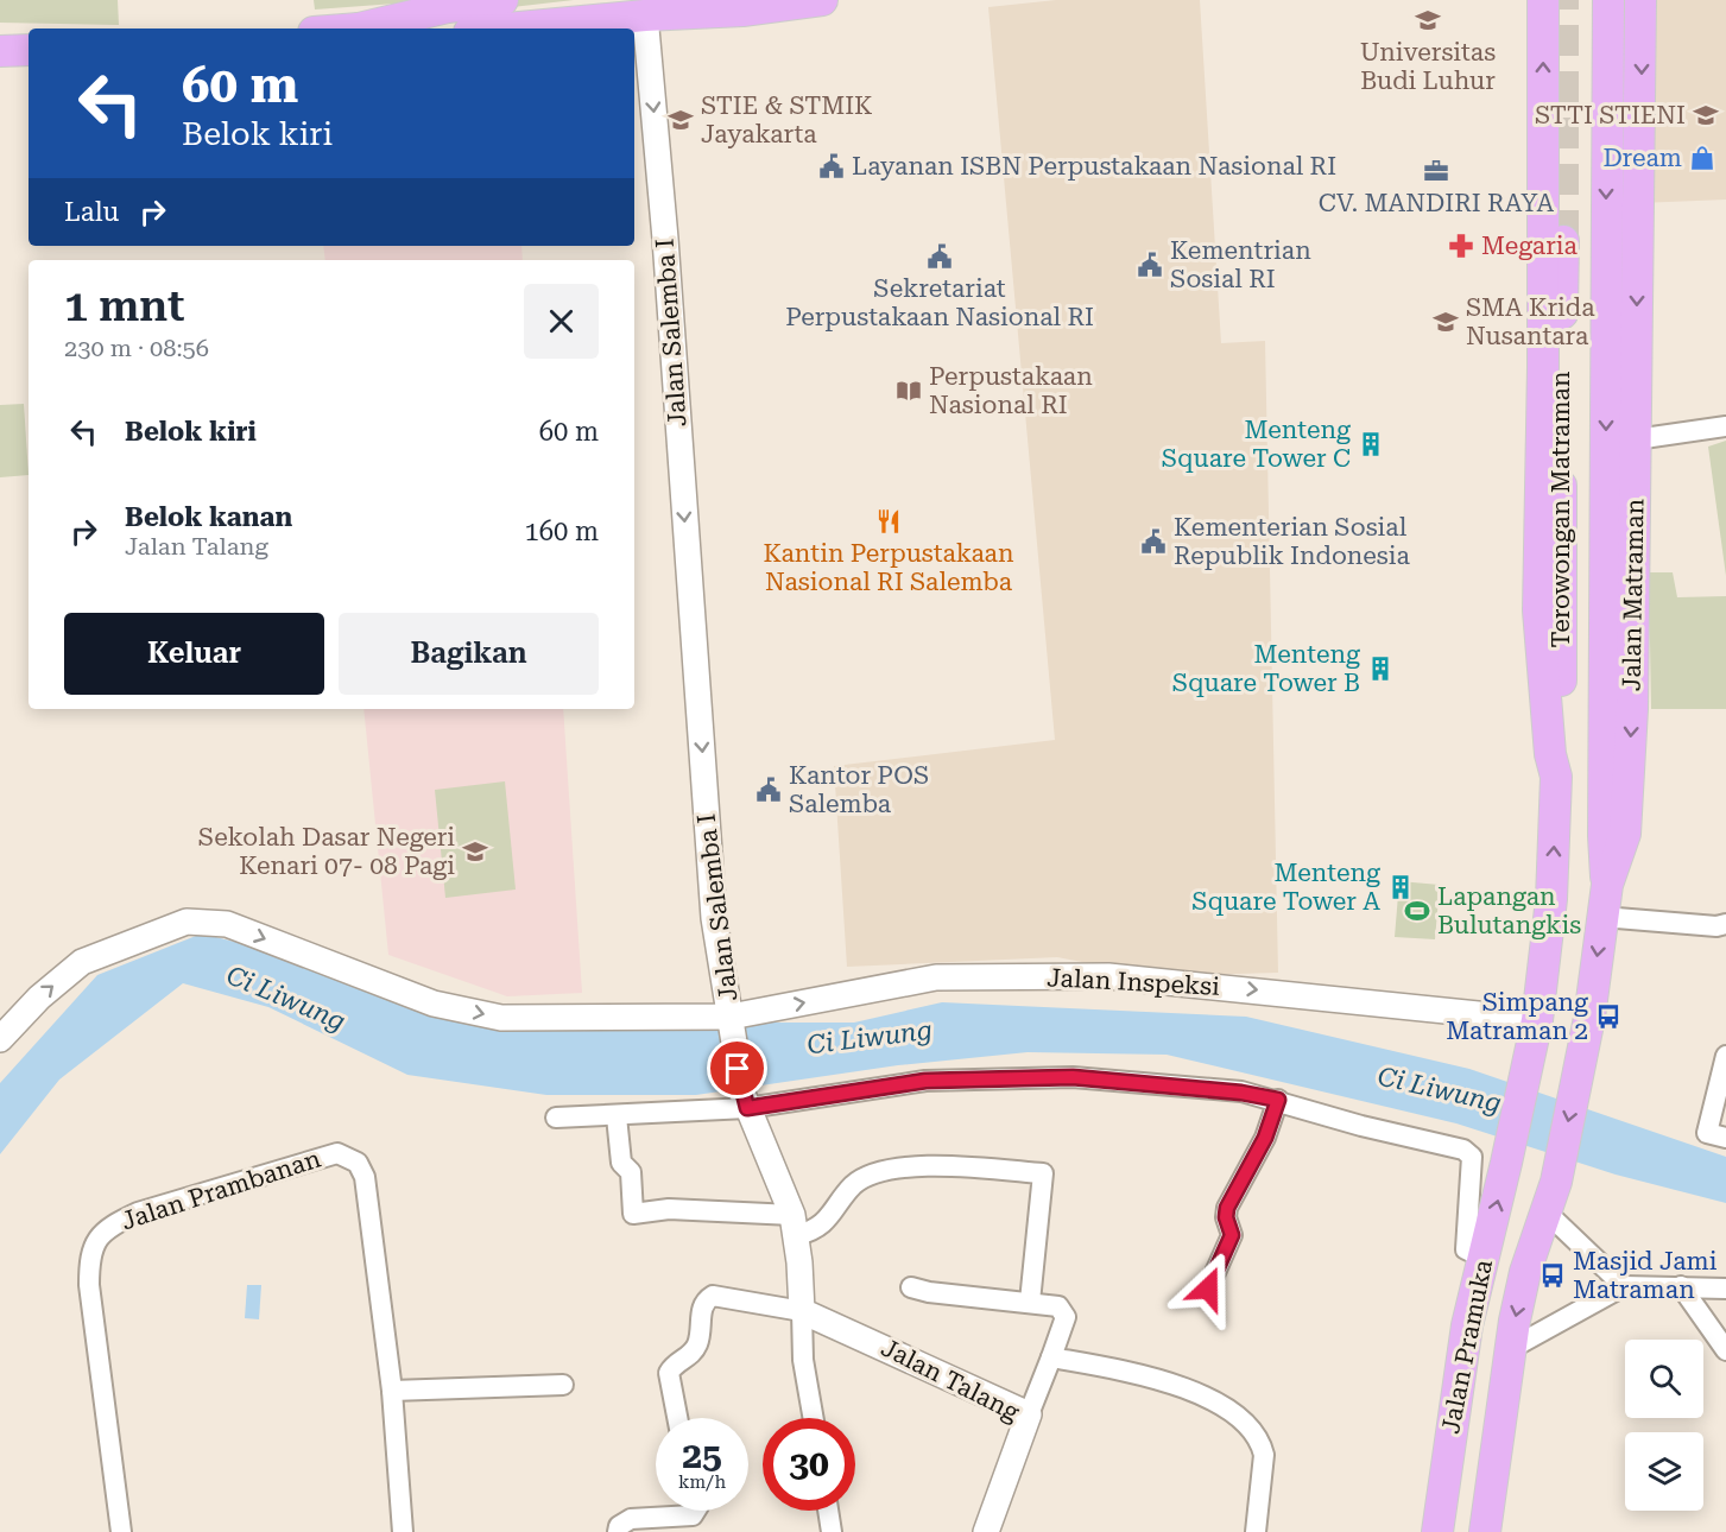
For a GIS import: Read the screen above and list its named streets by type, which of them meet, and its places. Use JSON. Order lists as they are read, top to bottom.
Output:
{
  "streets": {
    "main road": ["Terowongan Matraman", "Jalan Matraman", "Jalan Pramuka"],
    "street": [
      "Jalan Salemba I",
      "Jalan Inspeksi",
      "Jalan Prambanan",
      "Jalan Talang"
    ]
  },
  "crossings": [
    ["Jalan Salemba I", "Jalan Inspeksi"],
    ["Jalan Matraman", "Jalan Pramuka"],
    ["Jalan Inspeksi", "Jalan Pramuka"]
  ],
  "water": ["Ci Liwung"],
  "places": {
    "school or university": [
      "Universitas Budi Luhur",
      "STTI STIENI",
      "STIE & STMIK Jayakarta",
      "SMA Krida Nusantara",
      "Sekolah Dasar Negeri Kenari 07- 08 Pagi"
    ],
    "shop": ["Dream"],
    "public building": [
      "Layanan ISBN Perpustakaan Nasional RI",
      "Sekretariat Perpustakaan Nasional RI",
      "Kementrian Sosial RI",
      "Kementerian Sosial Republik Indonesia",
      "Kantor POS Salemba"
    ],
    "office": ["CV. MANDIRI RAYA"],
    "pharmacy": ["Megaria"],
    "library": ["Perpustakaan Nasional RI"],
    "building": ["Menteng Square Tower C", "Menteng Square Tower B", "Menteng Square Tower A"],
    "restaurant": ["Kantin Perpustakaan Nasional RI Salemba"],
    "sports": ["Lapangan Bulutangkis"],
    "bus stop": ["Simpang Matraman 2", "Masjid Jami Matraman"]
  },
  "page": {
    "turn": ["60 m", "Belok kiri"],
    "then": "Lalu",
    "heading": ["1 mnt", "230 m · 08:56"],
    "list": [
      {
        "name": "Belok kiri",
        "value": "60 m"
      },
      {
        "name": "Belok kanan",
        "note": "Jalan Talang",
        "value": "160 m"
      }
    ],
    "buttons": ["Keluar", "Bagikan"],
    "speed": "25 km/h",
    "limit": "30"
  }
}
